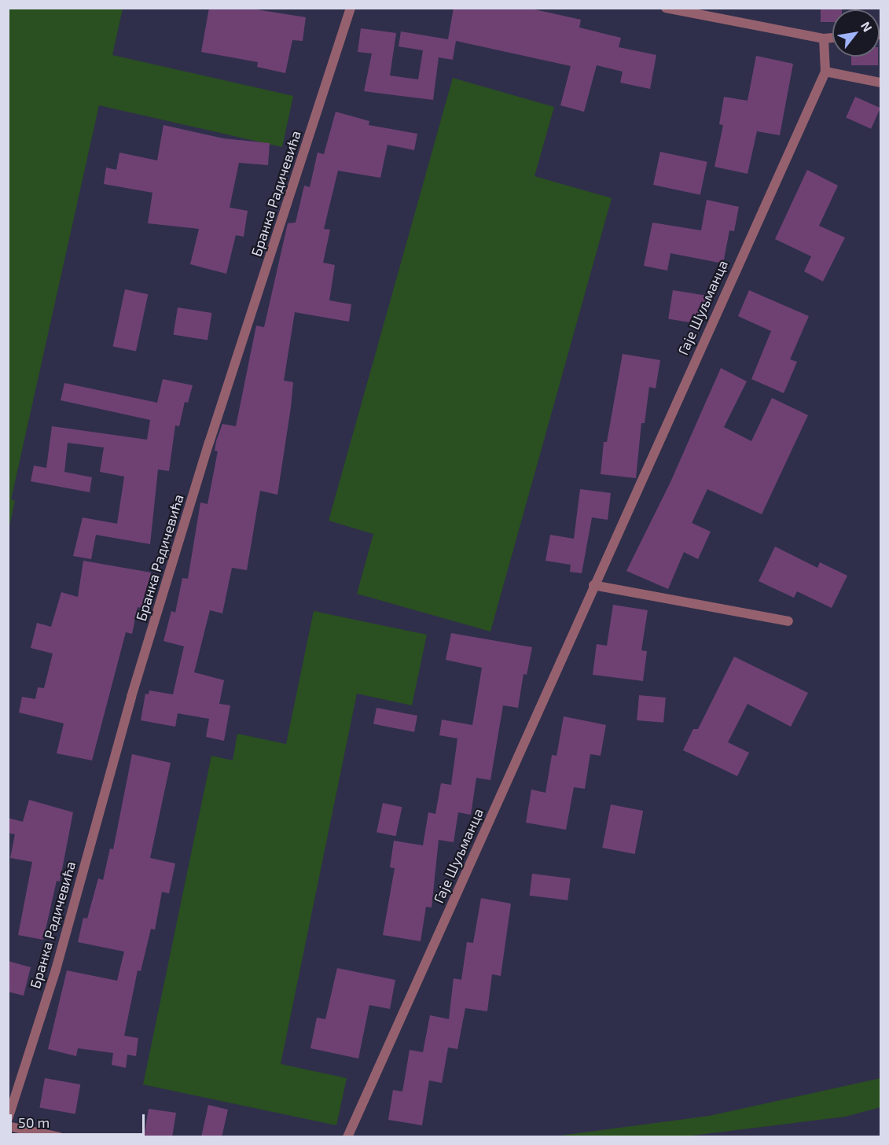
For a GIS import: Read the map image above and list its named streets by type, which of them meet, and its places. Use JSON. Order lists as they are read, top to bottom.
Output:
{
  "streets": {
    "street": ["Бранка Радичевића", "Гаје Шуљманца"]
  },
  "scale_bar": "50 m",
  "north": "top right"
}
